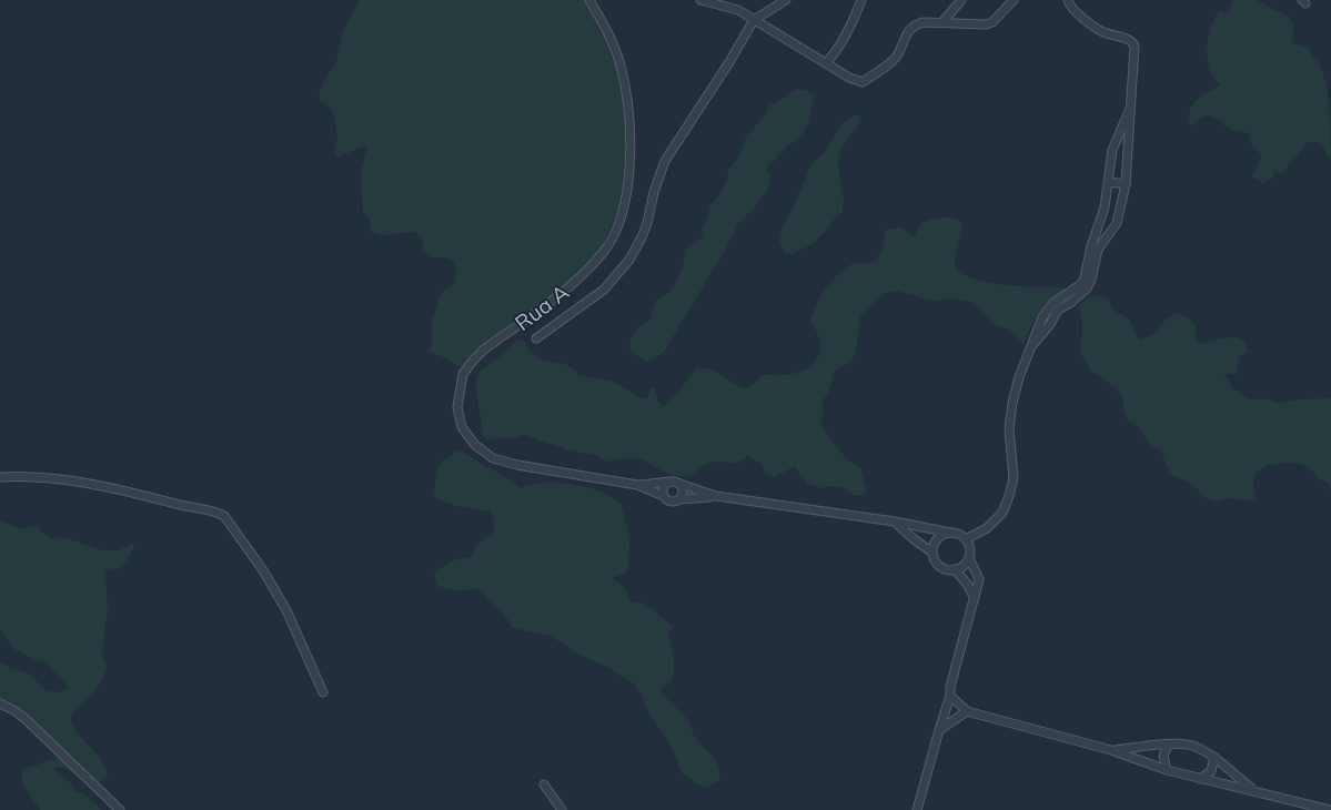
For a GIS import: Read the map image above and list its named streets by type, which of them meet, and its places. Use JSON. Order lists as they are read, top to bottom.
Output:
{
  "streets": {
    "street": ["Rua A"]
  }
}
